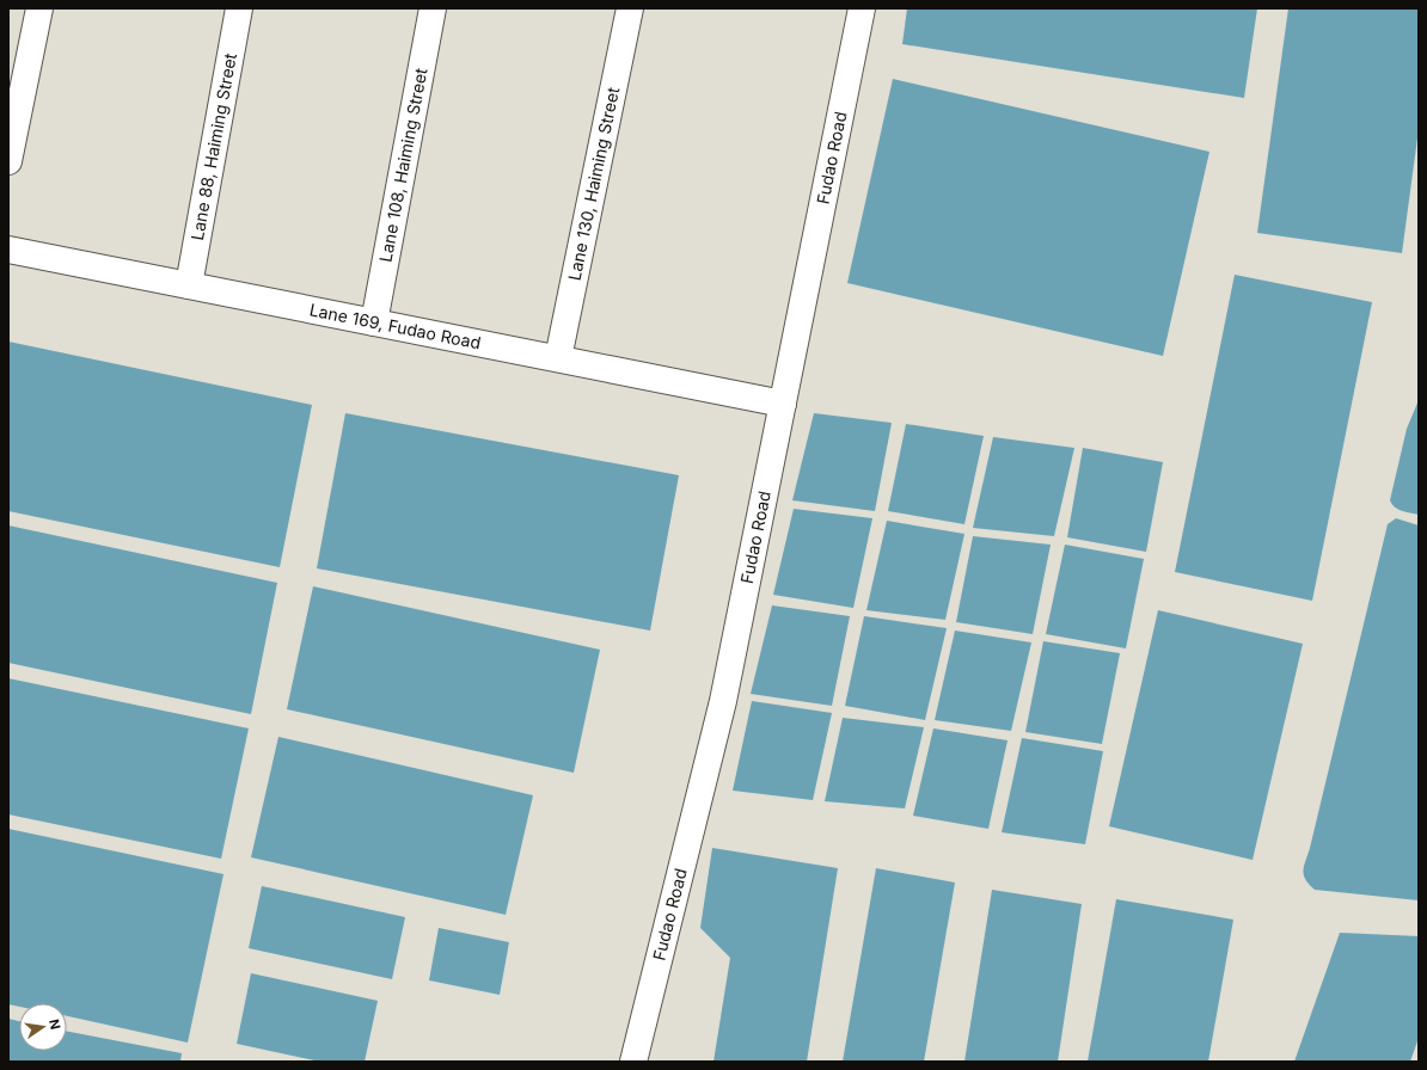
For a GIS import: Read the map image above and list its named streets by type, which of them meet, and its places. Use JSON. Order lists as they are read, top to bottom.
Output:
{
  "streets": {
    "street": [
      "Lane 88, Haiming Street",
      "Fudao Road",
      "Lane 108, Haiming Street",
      "Lane 130, Haiming Street",
      "Lane 169, Fudao Road"
    ]
  },
  "crossings": [
    ["Lane 88, Haiming Street", "Lane 169, Fudao Road"],
    ["Fudao Road", "Lane 169, Fudao Road"],
    ["Lane 108, Haiming Street", "Lane 169, Fudao Road"],
    ["Lane 130, Haiming Street", "Lane 169, Fudao Road"]
  ],
  "north": "right"
}
